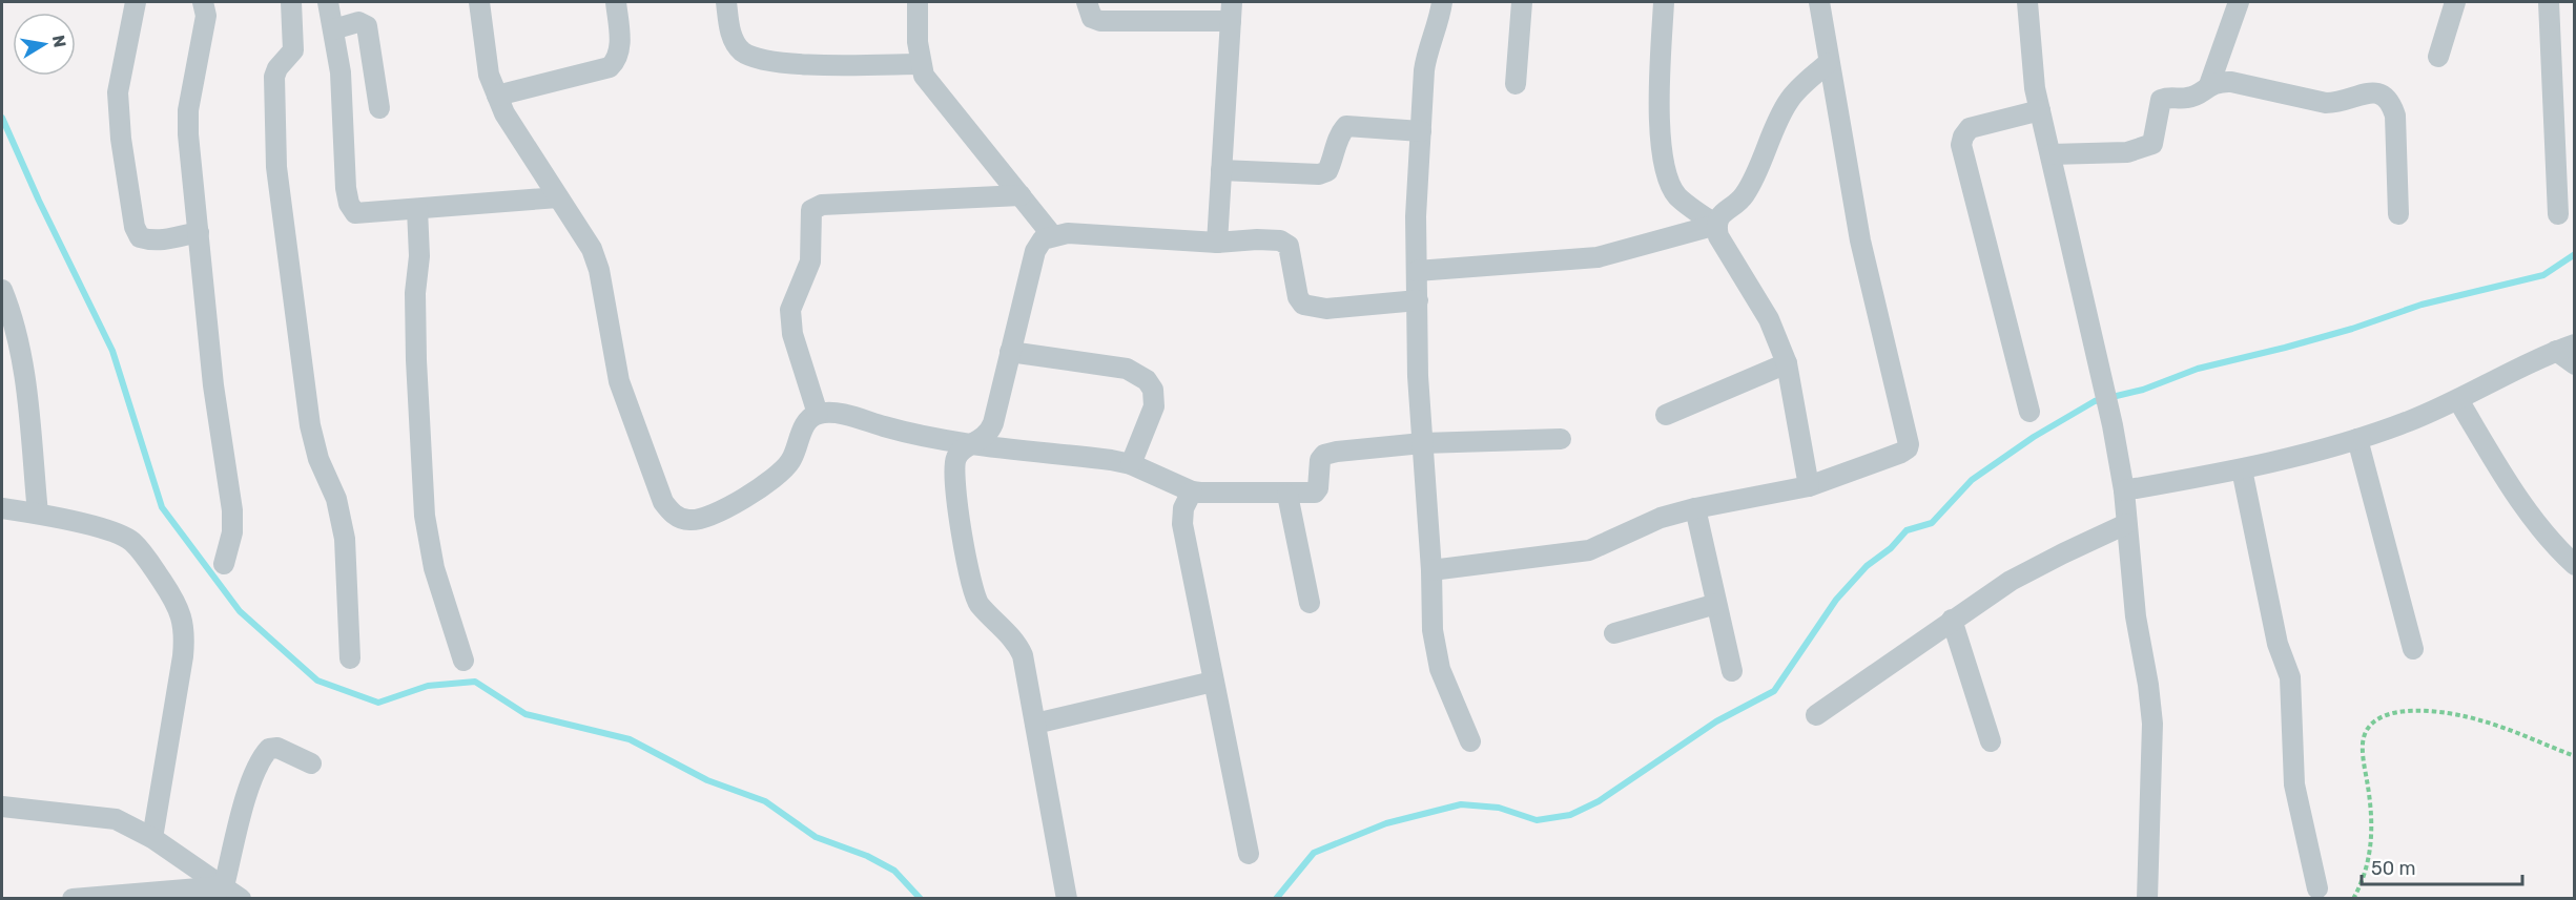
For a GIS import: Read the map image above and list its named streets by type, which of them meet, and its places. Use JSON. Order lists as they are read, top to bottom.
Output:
{
  "scale_bar": "50 m",
  "north": "right"
}
